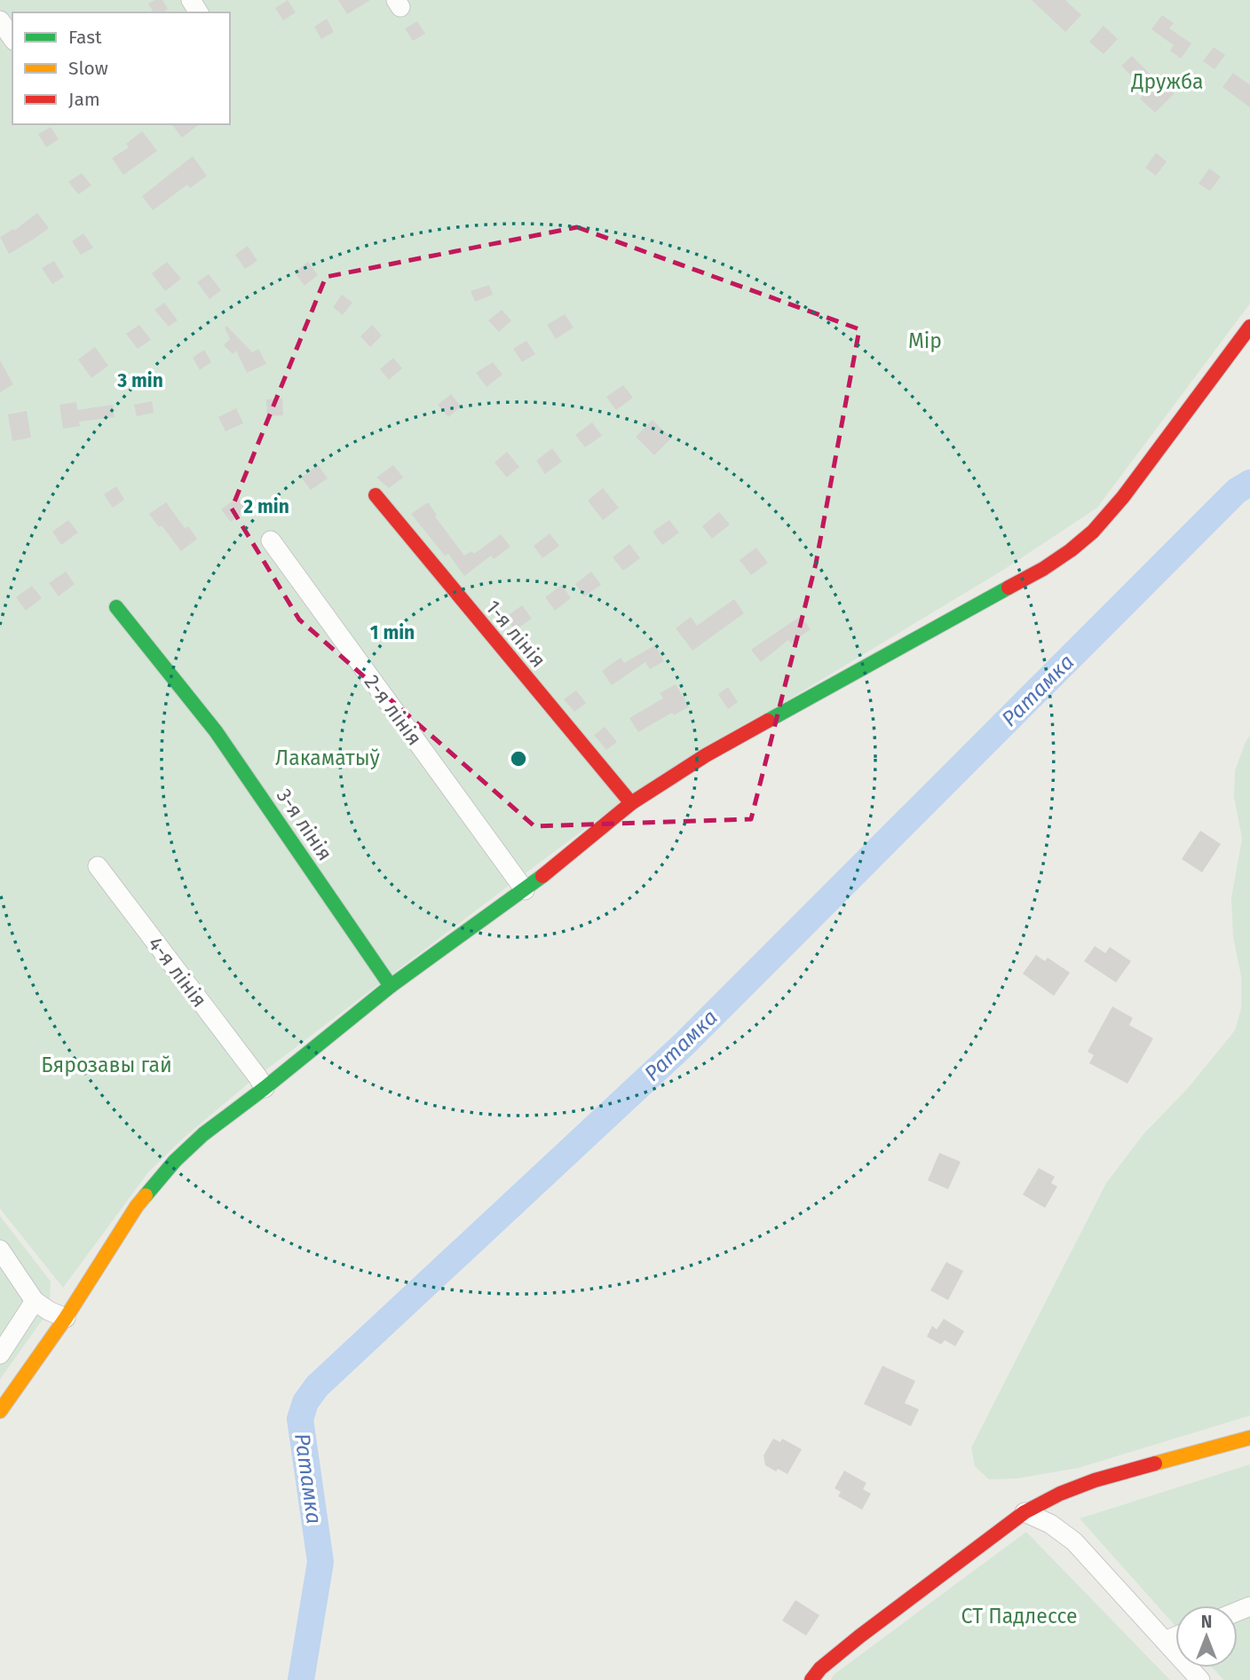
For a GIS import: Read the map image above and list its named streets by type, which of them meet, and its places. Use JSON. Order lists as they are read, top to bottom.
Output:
{
  "streets": {
    "street": [
      "1-я лінія",
      "2-я лінія",
      "3-я лінія",
      "4-я лінія"
    ]
  },
  "water": ["Ратамка"],
  "parks": [
    "Дружба",
    "Мір",
    "Лакаматыў",
    "Бярозавы гай",
    "СТ Падлессе"
  ],
  "legend": ["Fast", "Slow", "Jam"],
  "north": "top",
  "rings": ["3 min", "2 min", "1 min"]
}
